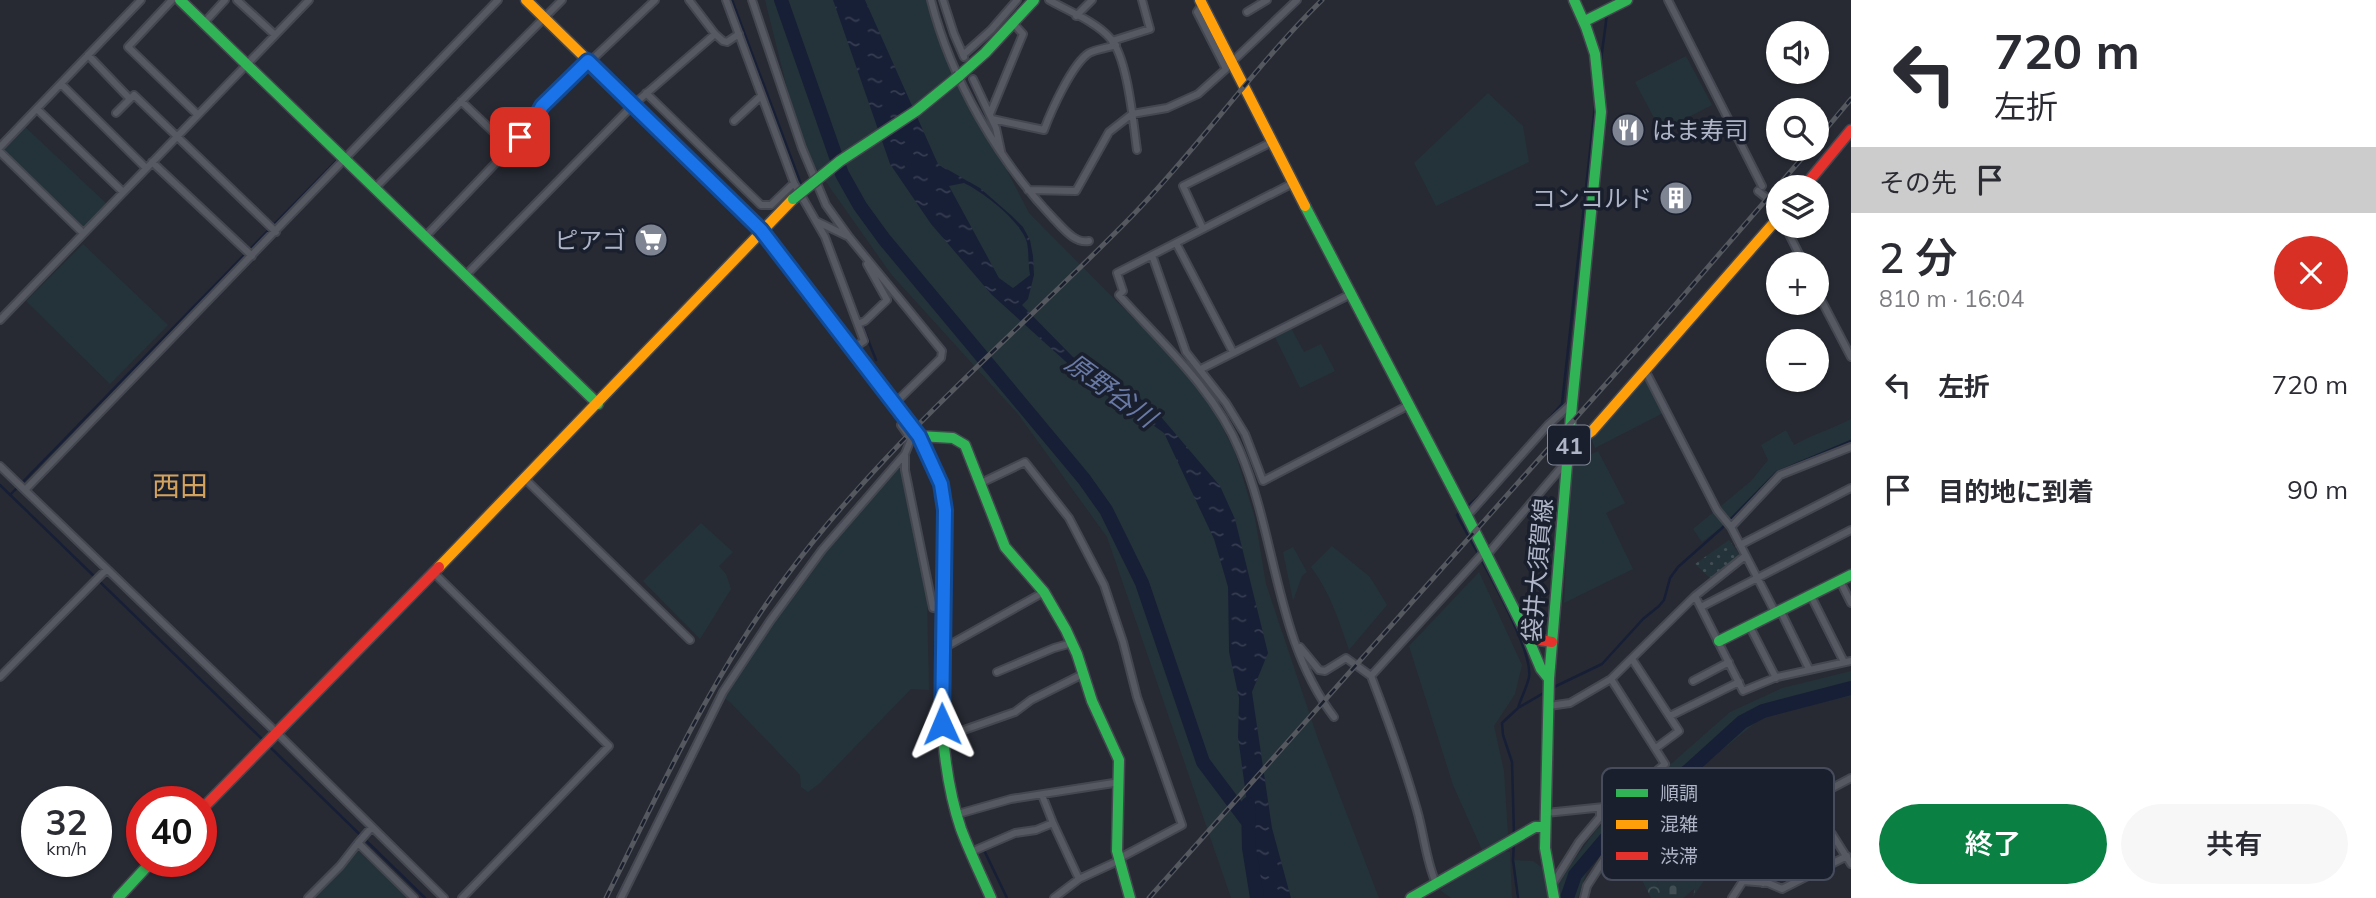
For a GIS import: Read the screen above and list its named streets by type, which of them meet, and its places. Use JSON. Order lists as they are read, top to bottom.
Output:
{
  "streets": {
    "street": ["41", "袋井大須賀線"]
  },
  "districts": ["西田"],
  "water": ["原野谷川"],
  "places": {
    "restaurant": ["はま寿司"],
    "building": ["コンコルド"],
    "supermarket": ["ピアゴ"]
  },
  "legend": ["順調", "混雑", "渋滞"],
  "page": {
    "turn": ["720 m", "左折"],
    "map_buttons": ["+", "−"],
    "then": "その先",
    "heading": ["2 分", "810 m · 16:04"],
    "list": [
      {
        "name": "左折",
        "value": "720 m"
      },
      {
        "name": "目的地に到着",
        "value": "90 m"
      }
    ],
    "speed": "32 km/h",
    "limit": "40",
    "buttons": ["終了", "共有"]
  }
}
